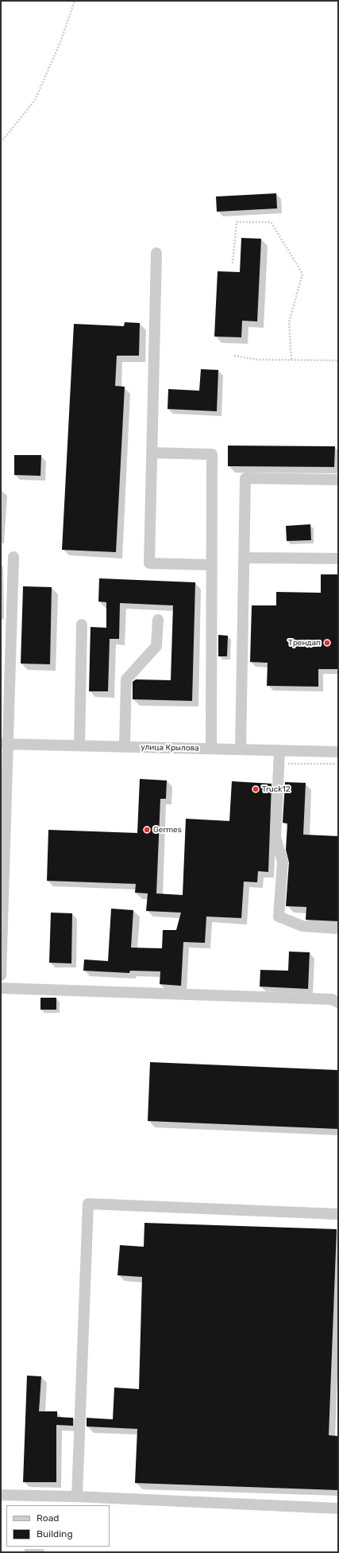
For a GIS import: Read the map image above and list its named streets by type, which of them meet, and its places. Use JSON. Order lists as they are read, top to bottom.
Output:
{
  "streets": {
    "street": ["улица Крылова"]
  },
  "places": ["Трендап", "Truck12", "Germes"],
  "legend": ["Road", "Building"]
}
